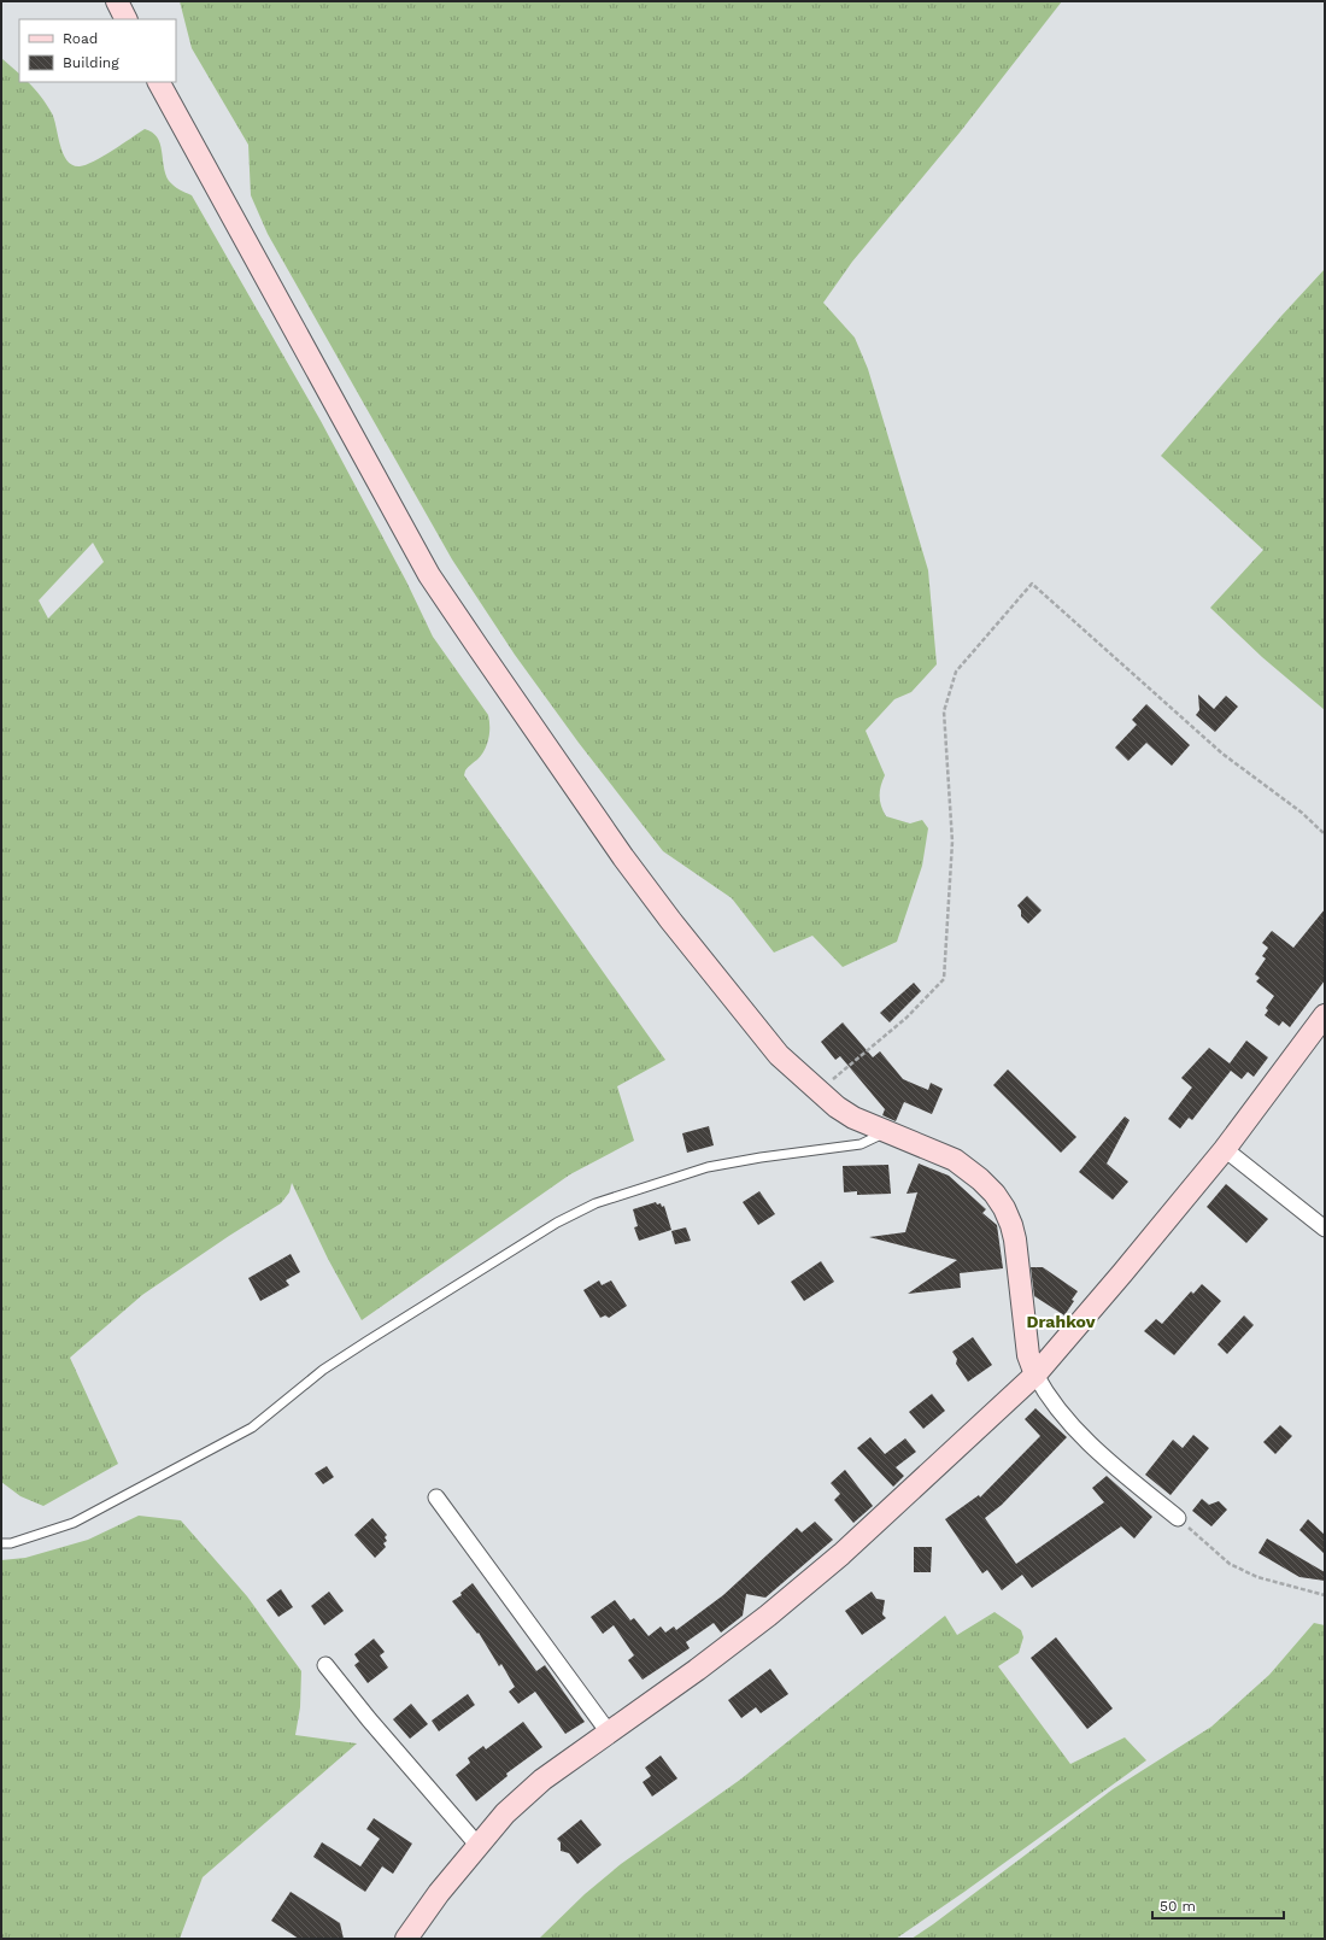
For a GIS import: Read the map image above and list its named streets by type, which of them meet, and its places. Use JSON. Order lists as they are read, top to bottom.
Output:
{
  "districts": ["Drahkov"],
  "legend": ["Road", "Building"],
  "scale_bar": "50 m"
}
